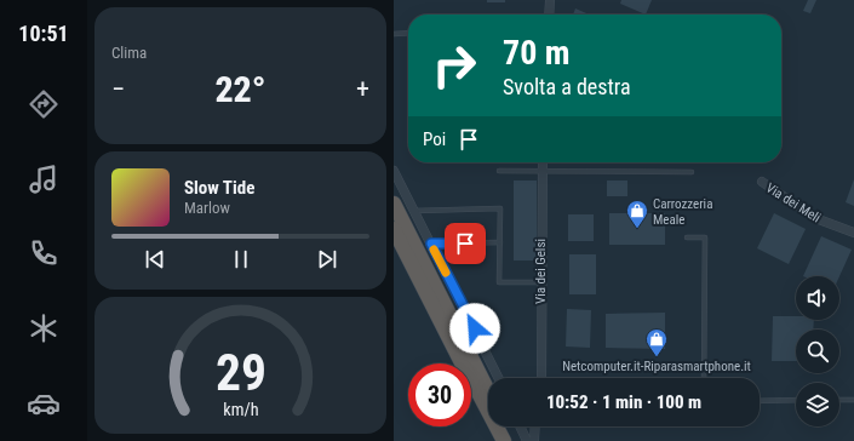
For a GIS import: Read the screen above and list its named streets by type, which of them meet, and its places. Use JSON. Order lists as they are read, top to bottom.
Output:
{
  "streets": {
    "street": ["Via dei Meli", "Via dei Gelsi"]
  },
  "places": {
    "shop": ["Carrozzeria Meale", "Netcomputer.it-Riparasmartphone.it"]
  },
  "page": {
    "tabs": "10:51",
    "tile": "Clima",
    "turn": ["70 m", "Svolta a destra"],
    "heat": ["−", "22°", "+"],
    "then": "Poi",
    "song": ["Slow Tide", "Marlow"],
    "limit": "30",
    "trip": "10:52 · 1 min · 100 m",
    "gauge": ["29", "km/h"]
  }
}
